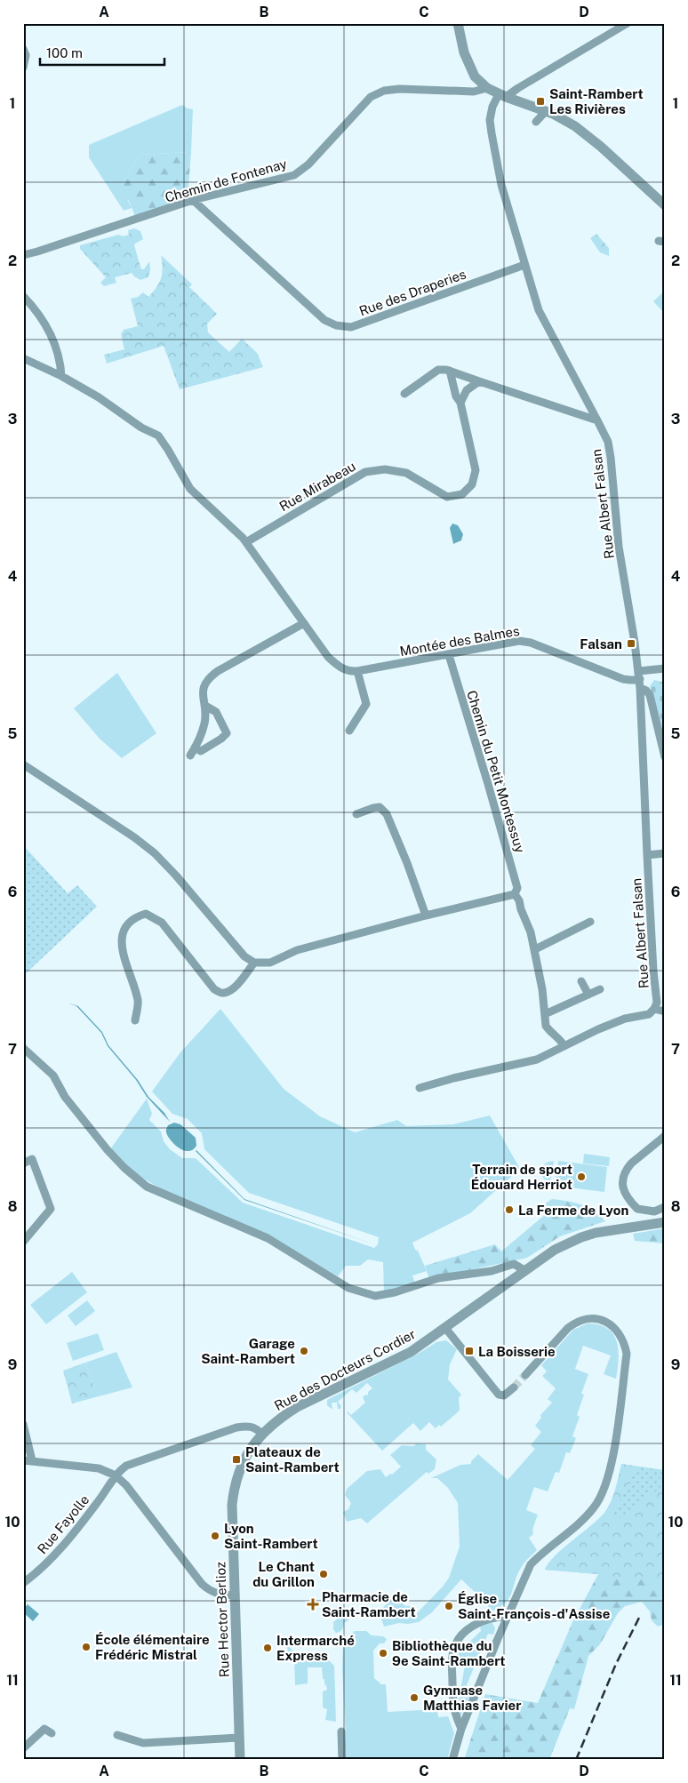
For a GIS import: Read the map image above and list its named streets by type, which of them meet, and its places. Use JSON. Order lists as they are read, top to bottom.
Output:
{
  "streets": {
    "street": [
      "Chemin de Fontenay",
      "Rue des Draperies",
      "Rue Mirabeau",
      "Rue Albert Falsan",
      "Montée des Balmes",
      "Chemin du Petit Montessuy",
      "Rue des Docteurs Cordier",
      "Rue Fayolle",
      "Rue Hector Berlioz"
    ]
  },
  "crossings": [
    ["Chemin de Fontenay", "Rue des Draperies"],
    ["Rue des Draperies", "Rue Albert Falsan"],
    ["Rue Mirabeau", "Montée des Balmes"],
    ["Rue Albert Falsan", "Montée des Balmes"],
    ["Montée des Balmes", "Chemin du Petit Montessuy"],
    ["Rue des Docteurs Cordier", "Rue Hector Berlioz"]
  ],
  "places": {
    "transit": [
      "Saint-Rambert Les Rivières",
      "Falsan",
      "La Boisserie",
      "Plateaux de Saint-Rambert"
    ],
    "other": [
      "Terrain de sport Édouard Herriot",
      "La Ferme de Lyon",
      "Garage Saint-Rambert",
      "Lyon Saint-Rambert",
      "Le Chant du Grillon",
      "Église Saint-François-d'Assise",
      "École élémentaire Frédéric Mistral",
      "Intermarché Express",
      "Bibliothèque du 9e Saint-Rambert",
      "Gymnase Matthias Favier"
    ],
    "health": ["Pharmacie de Saint-Rambert"]
  },
  "scale_bar": "100 m",
  "grid": {
    "columns": [
      "A",
      "B",
      "C",
      "D"
    ],
    "rows": [
      "1",
      "2",
      "3",
      "4",
      "5",
      "6",
      "7",
      "8",
      "9",
      "10",
      "11"
    ]
  }
}
